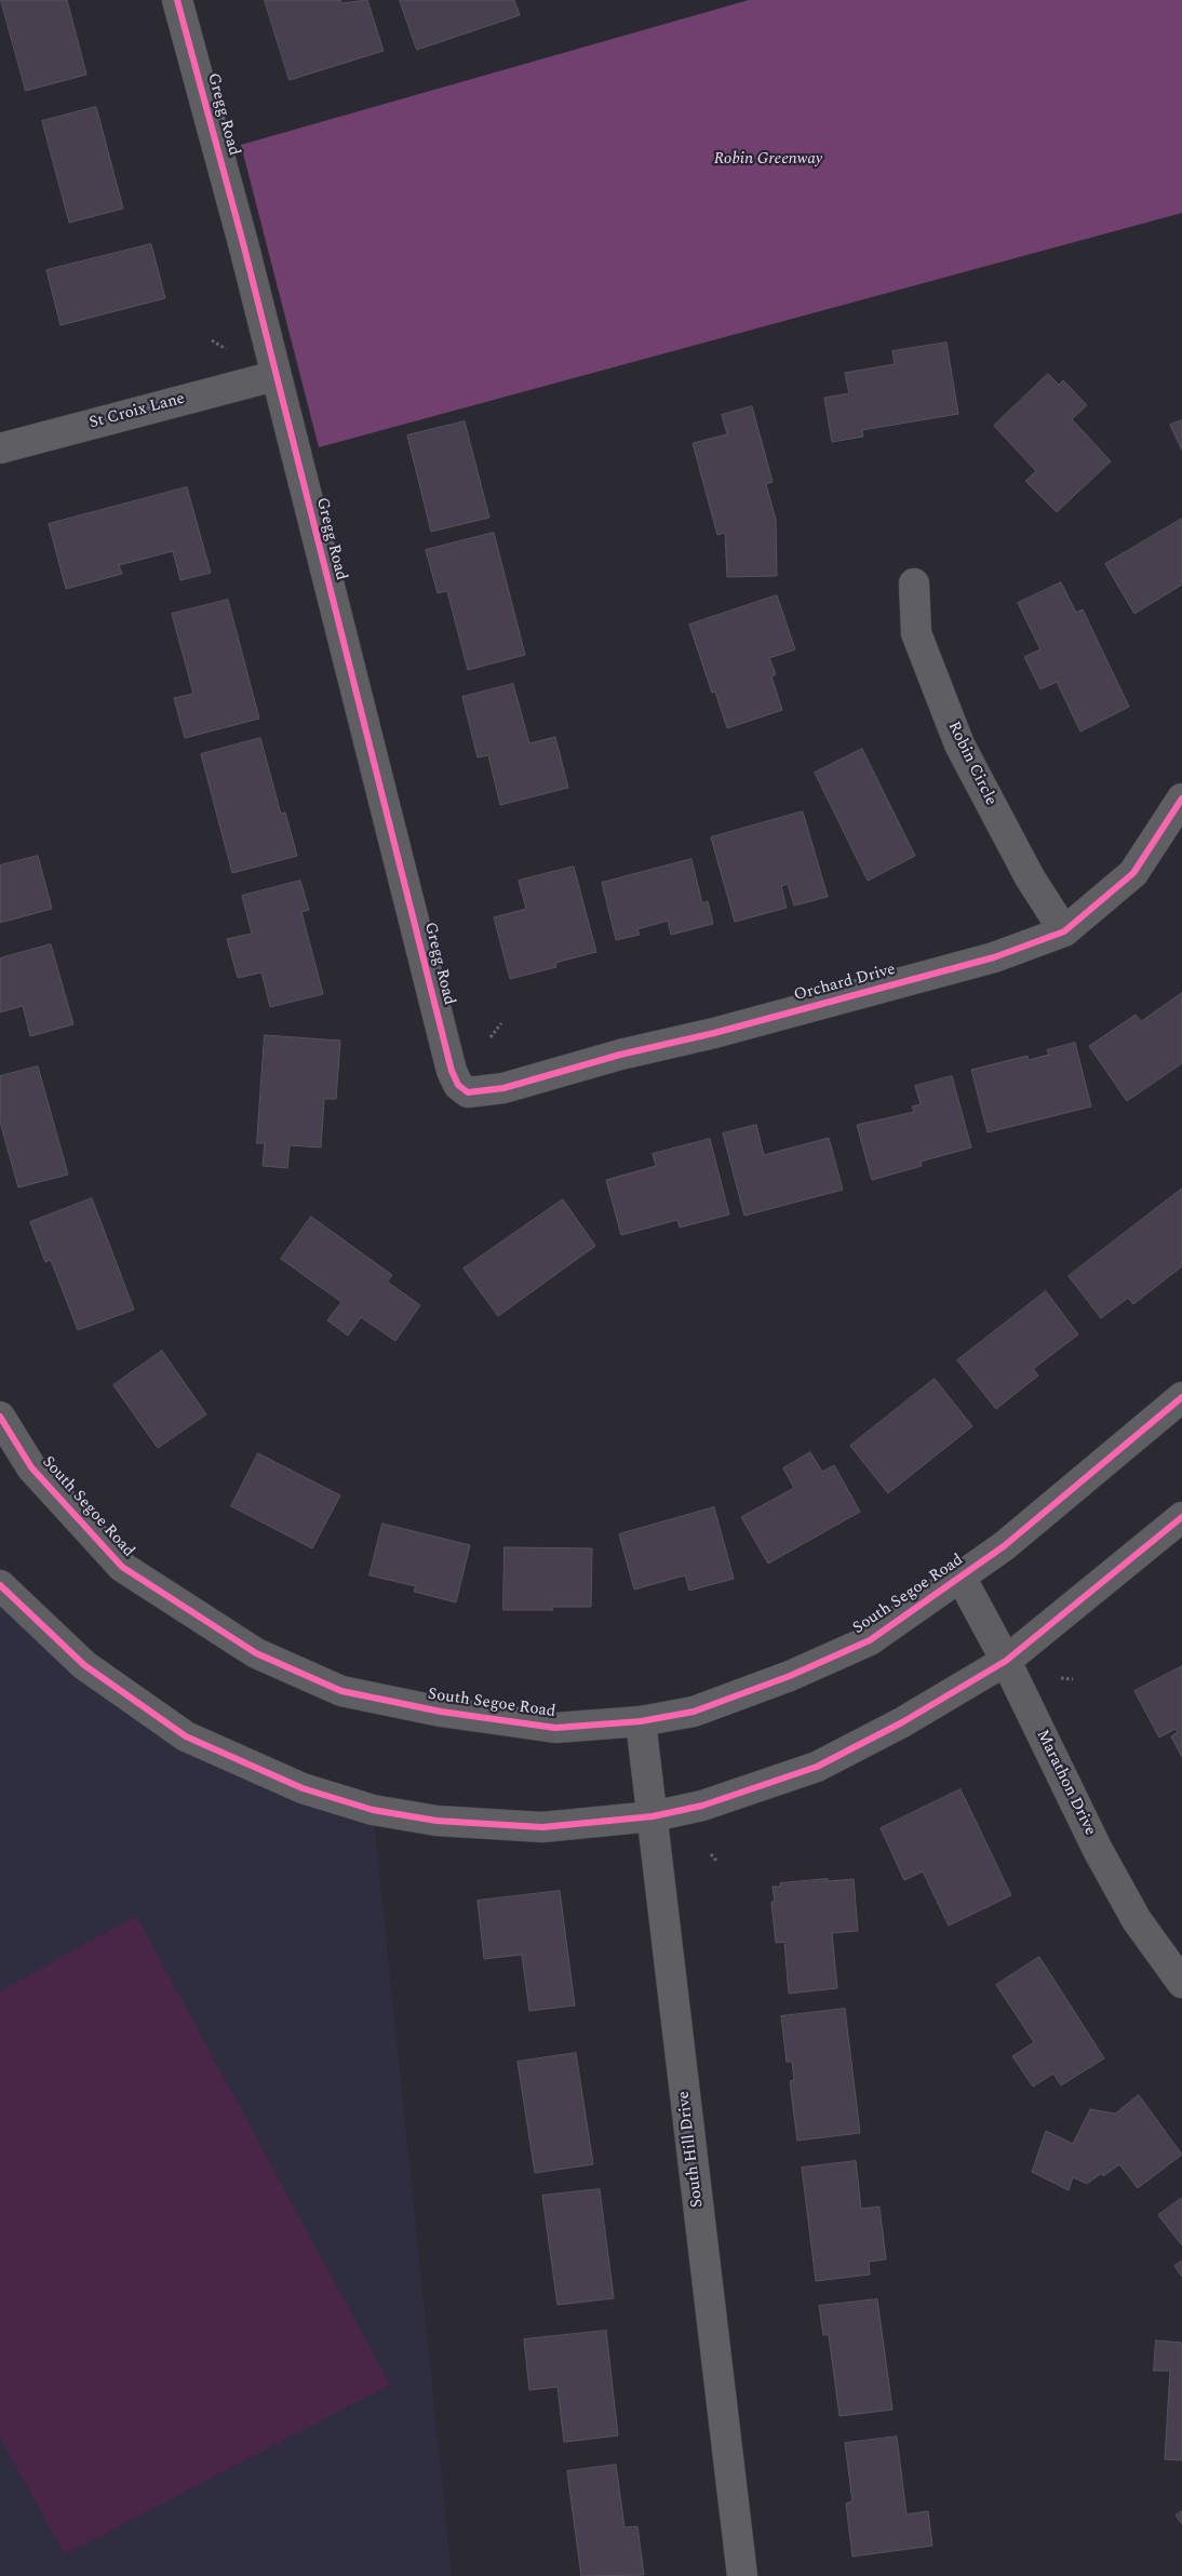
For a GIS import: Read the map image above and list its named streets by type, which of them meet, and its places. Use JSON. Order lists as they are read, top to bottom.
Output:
{
  "streets": {
    "street": [
      "Gregg Road",
      "St Croix Lane",
      "Robin Circle",
      "Orchard Drive",
      "South Segoe Road",
      "Marathon Drive",
      "South Hill Drive"
    ]
  },
  "crossings": [
    ["Gregg Road", "St Croix Lane"],
    ["Gregg Road", "Orchard Drive"],
    ["Robin Circle", "Orchard Drive"],
    ["South Segoe Road", "Marathon Drive"],
    ["South Segoe Road", "South Hill Drive"]
  ],
  "parks": ["Robin Greenway"]
}
